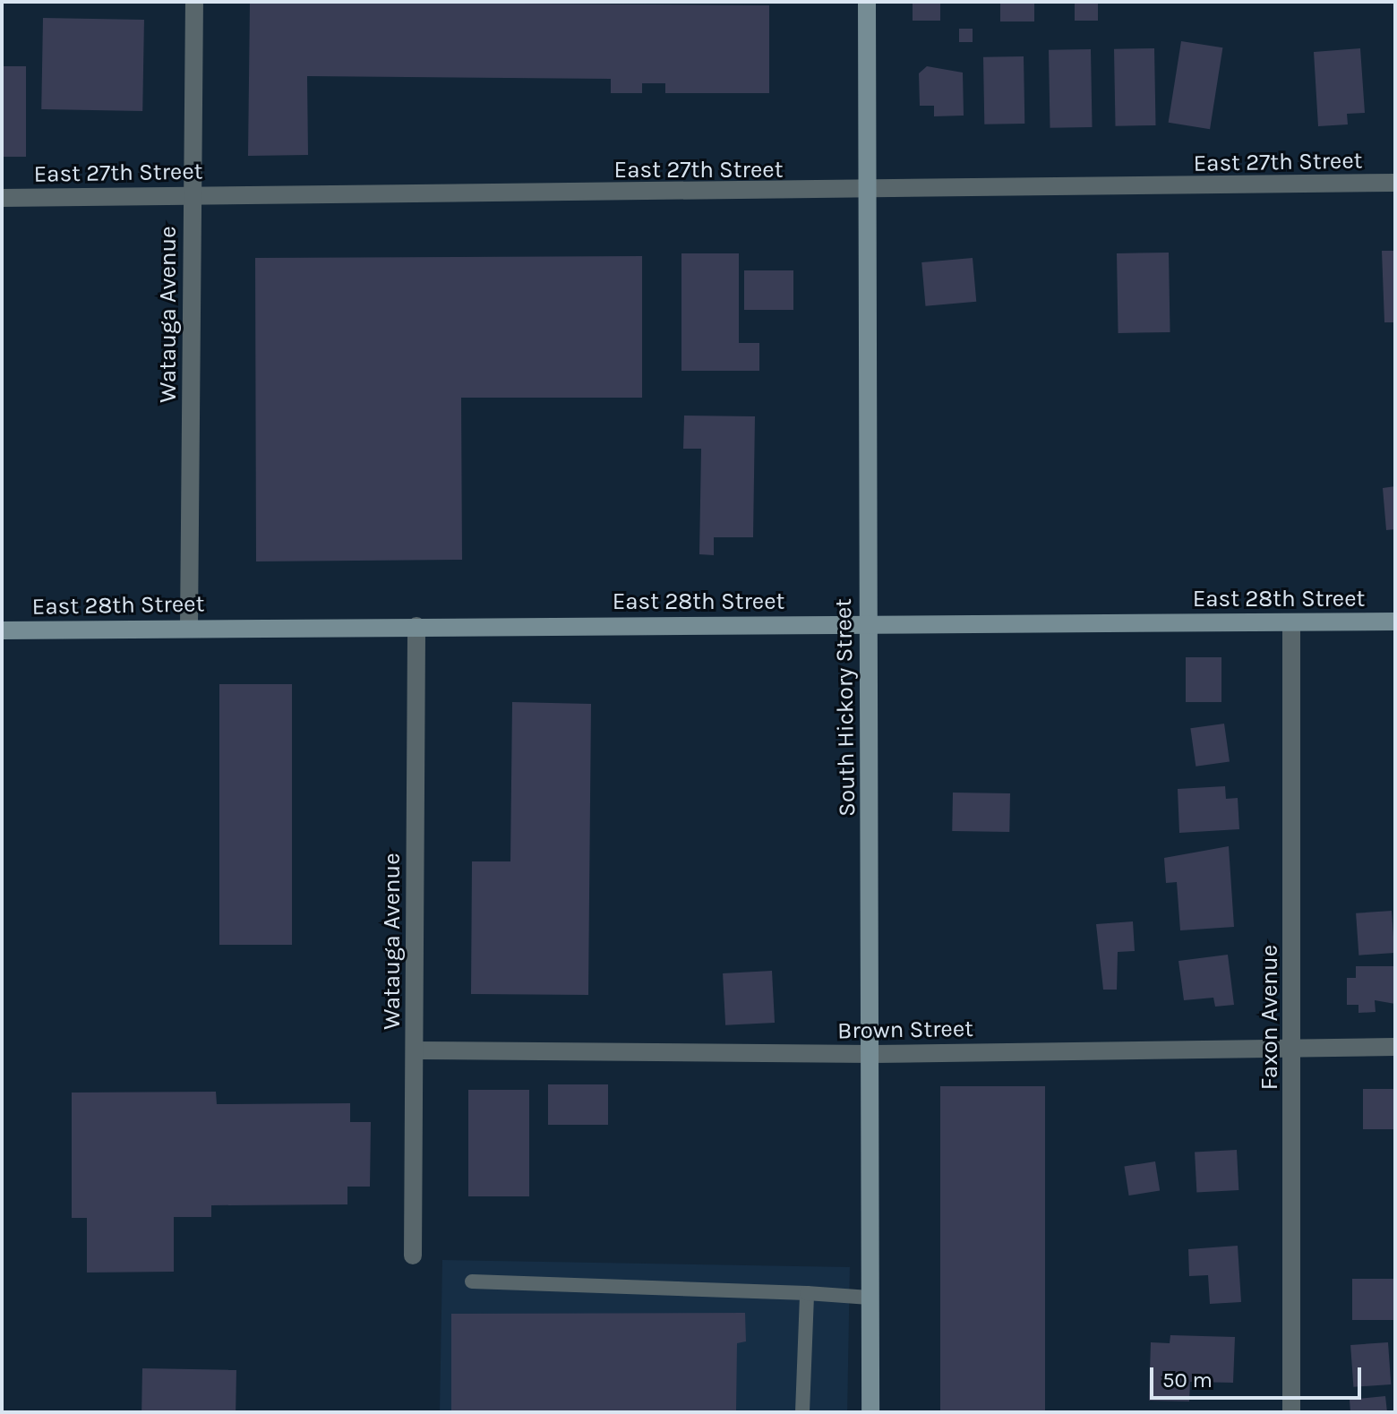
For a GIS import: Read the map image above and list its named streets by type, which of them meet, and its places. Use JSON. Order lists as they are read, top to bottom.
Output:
{
  "streets": {
    "street": [
      "East 27th Street",
      "Watauga Avenue",
      "East 28th Street",
      "South Hickory Street",
      "Faxon Avenue",
      "Brown Street"
    ]
  },
  "crossings": [
    ["East 27th Street", "Watauga Avenue"],
    ["East 27th Street", "South Hickory Street"],
    ["Watauga Avenue", "East 28th Street"],
    ["Watauga Avenue", "Brown Street"],
    ["East 28th Street", "South Hickory Street"],
    ["East 28th Street", "Faxon Avenue"],
    ["South Hickory Street", "Brown Street"],
    ["Faxon Avenue", "Brown Street"]
  ],
  "scale_bar": "50 m"
}
